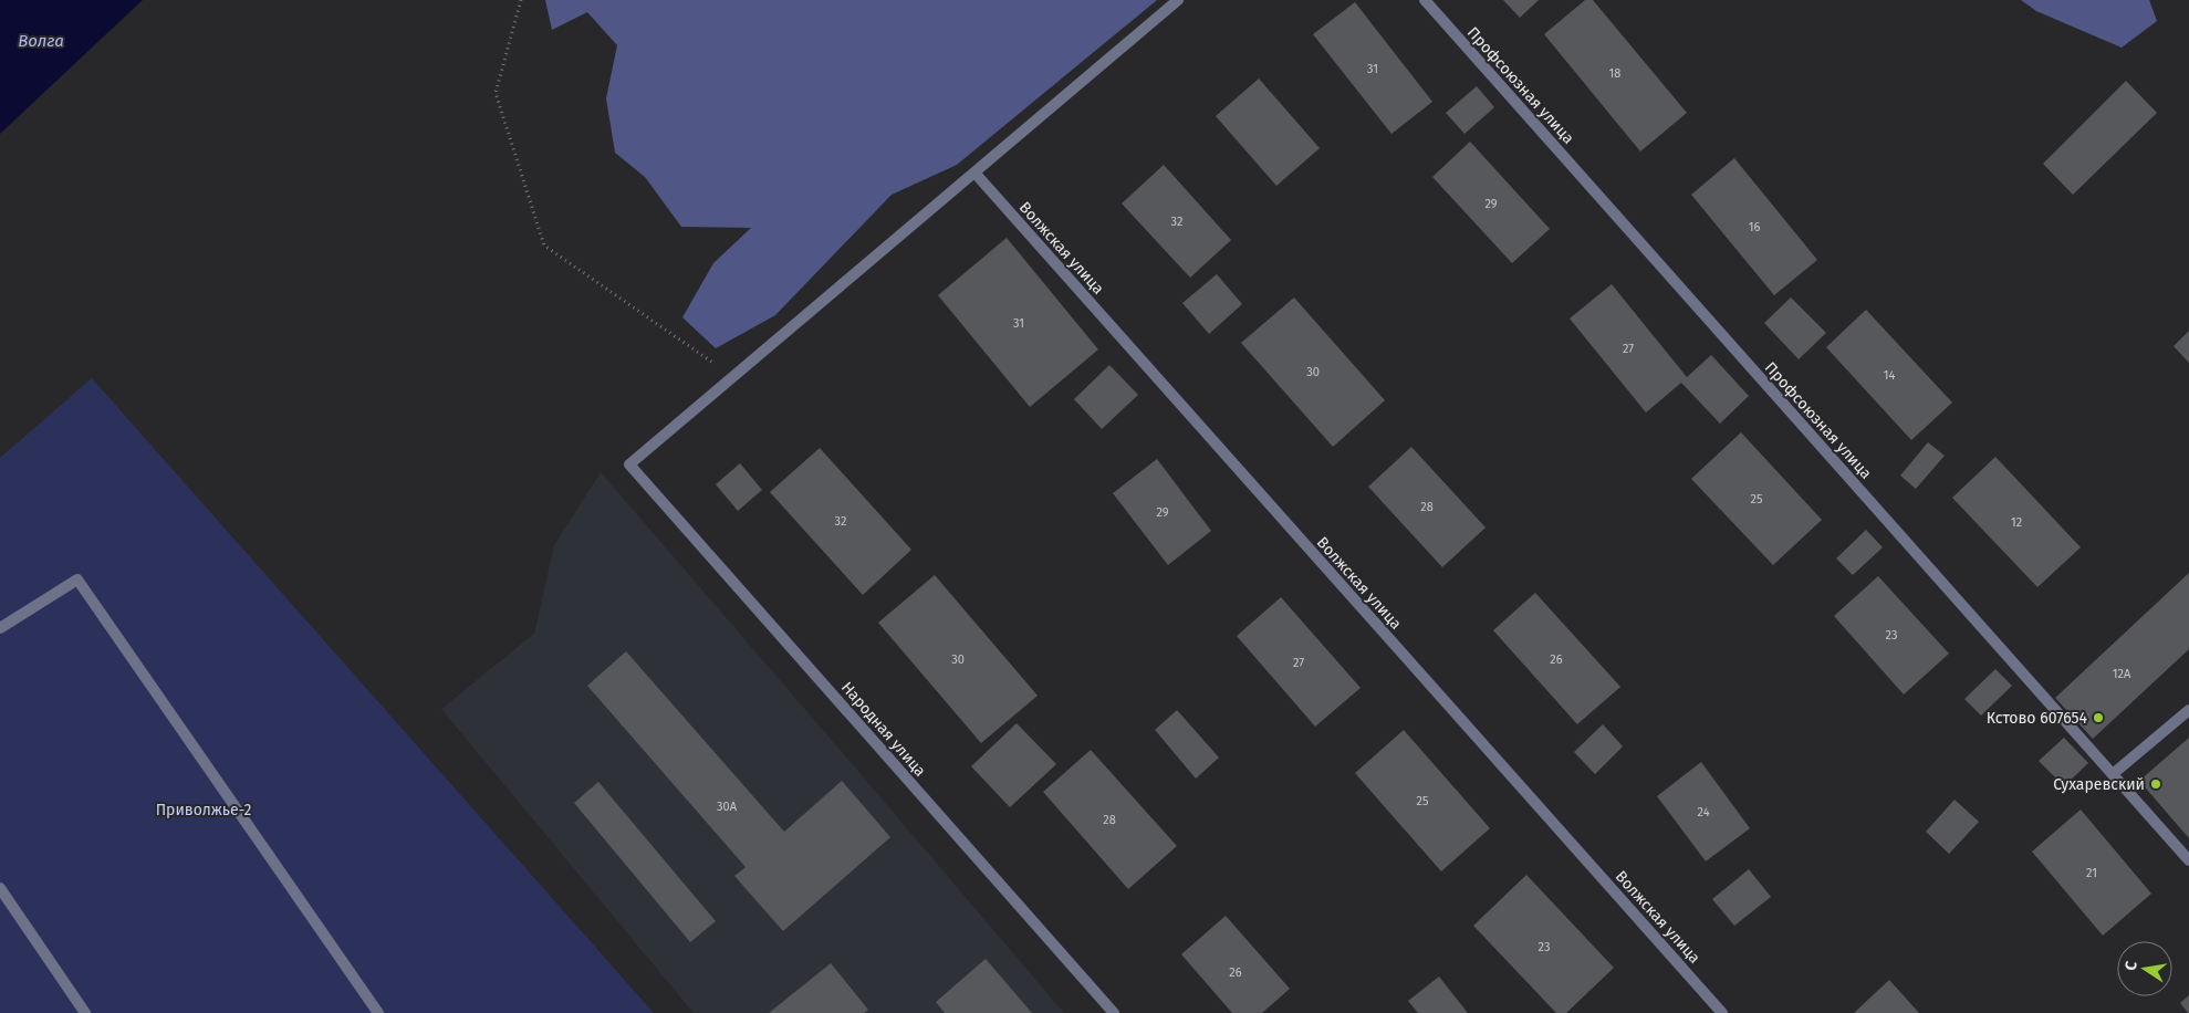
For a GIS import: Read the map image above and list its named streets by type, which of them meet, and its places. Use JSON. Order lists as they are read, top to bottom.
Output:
{
  "streets": {
    "street": ["Профсоюзная улица", "Волжская улица", "Народная улица"]
  },
  "water": ["Волга"],
  "parks": ["Приволжье-2"],
  "places": ["Кстово 607654", "Сухаревский"],
  "house_numbers": [
    "31",
    "18",
    "29",
    "32",
    "16",
    "31",
    "27",
    "30",
    "14",
    "25",
    "28",
    "29",
    "32",
    "12",
    "23",
    "30",
    "26",
    "27",
    "12А",
    "25",
    "30А",
    "24",
    "28",
    "21",
    "23",
    "26"
  ],
  "north": "left"
}
